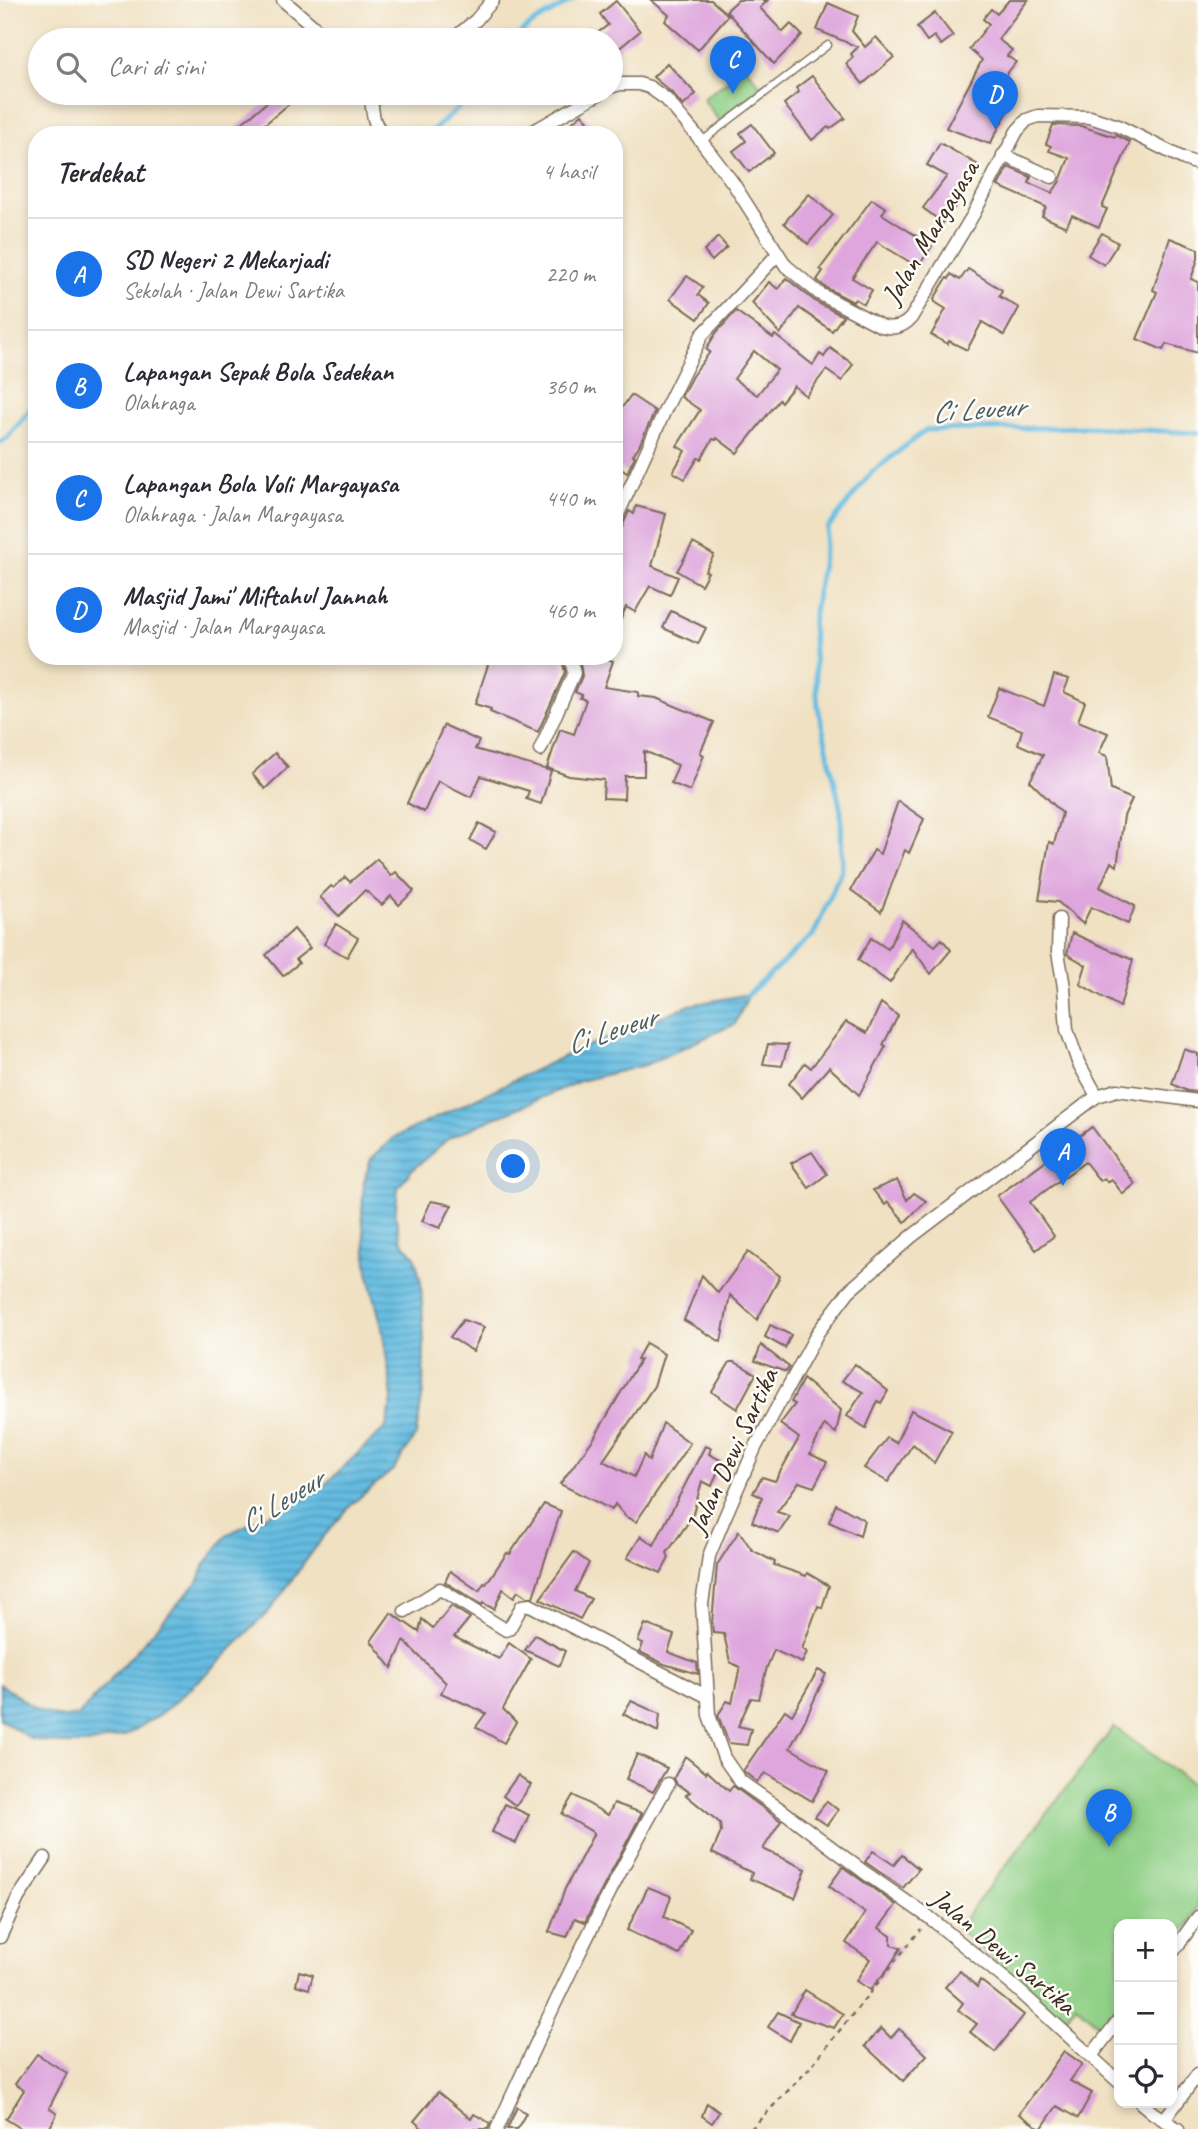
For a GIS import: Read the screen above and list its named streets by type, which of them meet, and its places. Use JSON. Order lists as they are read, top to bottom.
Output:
{
  "streets": {
    "street": ["Jalan Margayasa", "Jalan Dewi Sartika"]
  },
  "water": ["Ci Leueur"],
  "page": {
    "search": "Cari di sini",
    "pins": [
      "C",
      "D",
      "A",
      "B"
    ],
    "heading": ["Terdekat", "4 hasil"],
    "list": [
      {
        "mark": "A",
        "name": "SD Negeri 2 Mekarjadi",
        "note": "Sekolah · Jalan Dewi Sartika",
        "value": "220 m"
      },
      {
        "mark": "B",
        "name": "Lapangan Sepak Bola Sedekan",
        "note": "Olahraga",
        "value": "360 m"
      },
      {
        "mark": "C",
        "name": "Lapangan Bola Voli Margayasa",
        "note": "Olahraga · Jalan Margayasa",
        "value": "440 m"
      },
      {
        "mark": "D",
        "name": "Masjid Jami' Miftahul Jannah",
        "note": "Masjid · Jalan Margayasa",
        "value": "460 m"
      }
    ],
    "map_buttons": ["+", "−"]
  }
}
